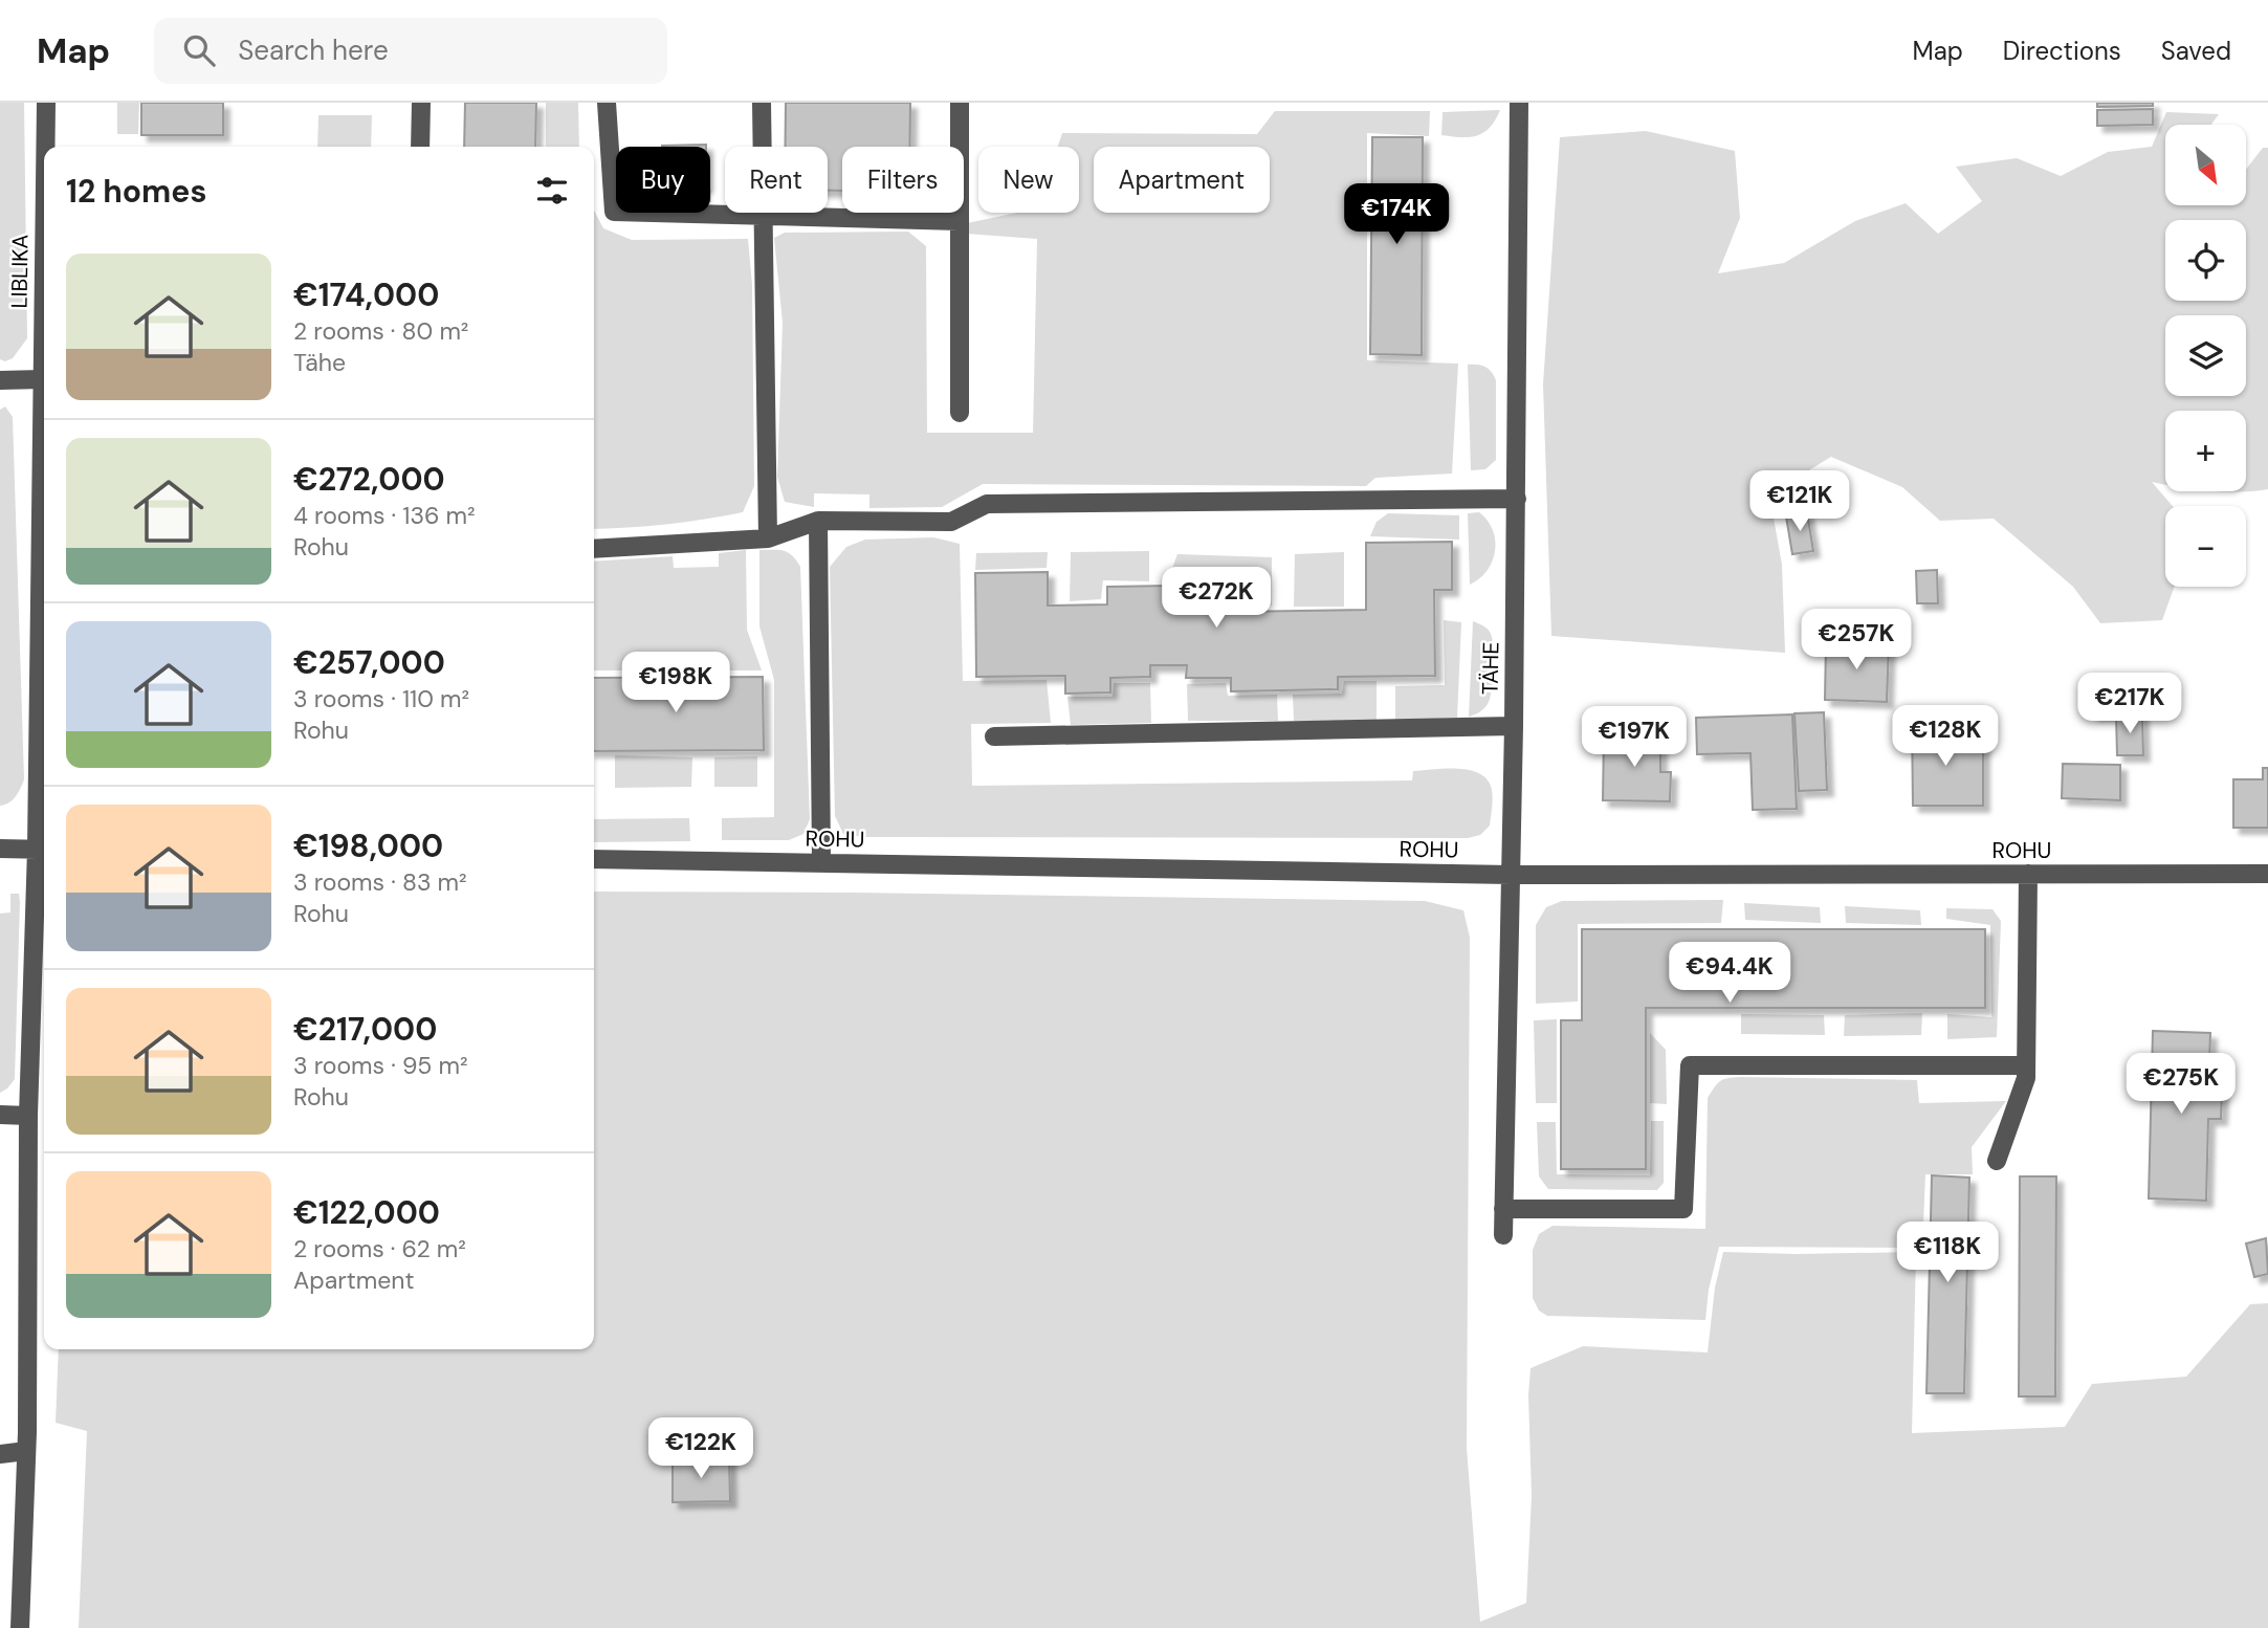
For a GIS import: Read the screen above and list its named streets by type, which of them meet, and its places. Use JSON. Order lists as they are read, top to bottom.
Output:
{
  "streets": {
    "street": ["LIBLIKA", "TÄHE", "ROHU"]
  },
  "crossings": [
    ["TÄHE", "ROHU"]
  ],
  "north": "bottom right",
  "page": {
    "header": "Map",
    "search": "Search here",
    "nav": ["Map", "Directions", "Saved"],
    "map_buttons": ["+", "−"],
    "chip": [
      "Buy",
      "Rent",
      "Filters",
      "New",
      "Apartment"
    ],
    "heading": "12 homes",
    "price": [
      "€174K",
      "€121K",
      "€272K",
      "€257K",
      "€198K",
      "€217K",
      "€128K",
      "€197K",
      "€94.4K",
      "€275K",
      "€118K",
      "€122K"
    ],
    "list": [
      {
        "name": "€174,000",
        "note": "2 rooms · 80 m² · Tähe"
      },
      {
        "name": "€272,000",
        "note": "4 rooms · 136 m² · Rohu"
      },
      {
        "name": "€257,000",
        "note": "3 rooms · 110 m² · Rohu"
      },
      {
        "name": "€198,000",
        "note": "3 rooms · 83 m² · Rohu"
      },
      {
        "name": "€217,000",
        "note": "3 rooms · 95 m² · Rohu"
      },
      {
        "name": "€122,000",
        "note": "2 rooms · 62 m² · Apartment"
      }
    ]
  }
}
